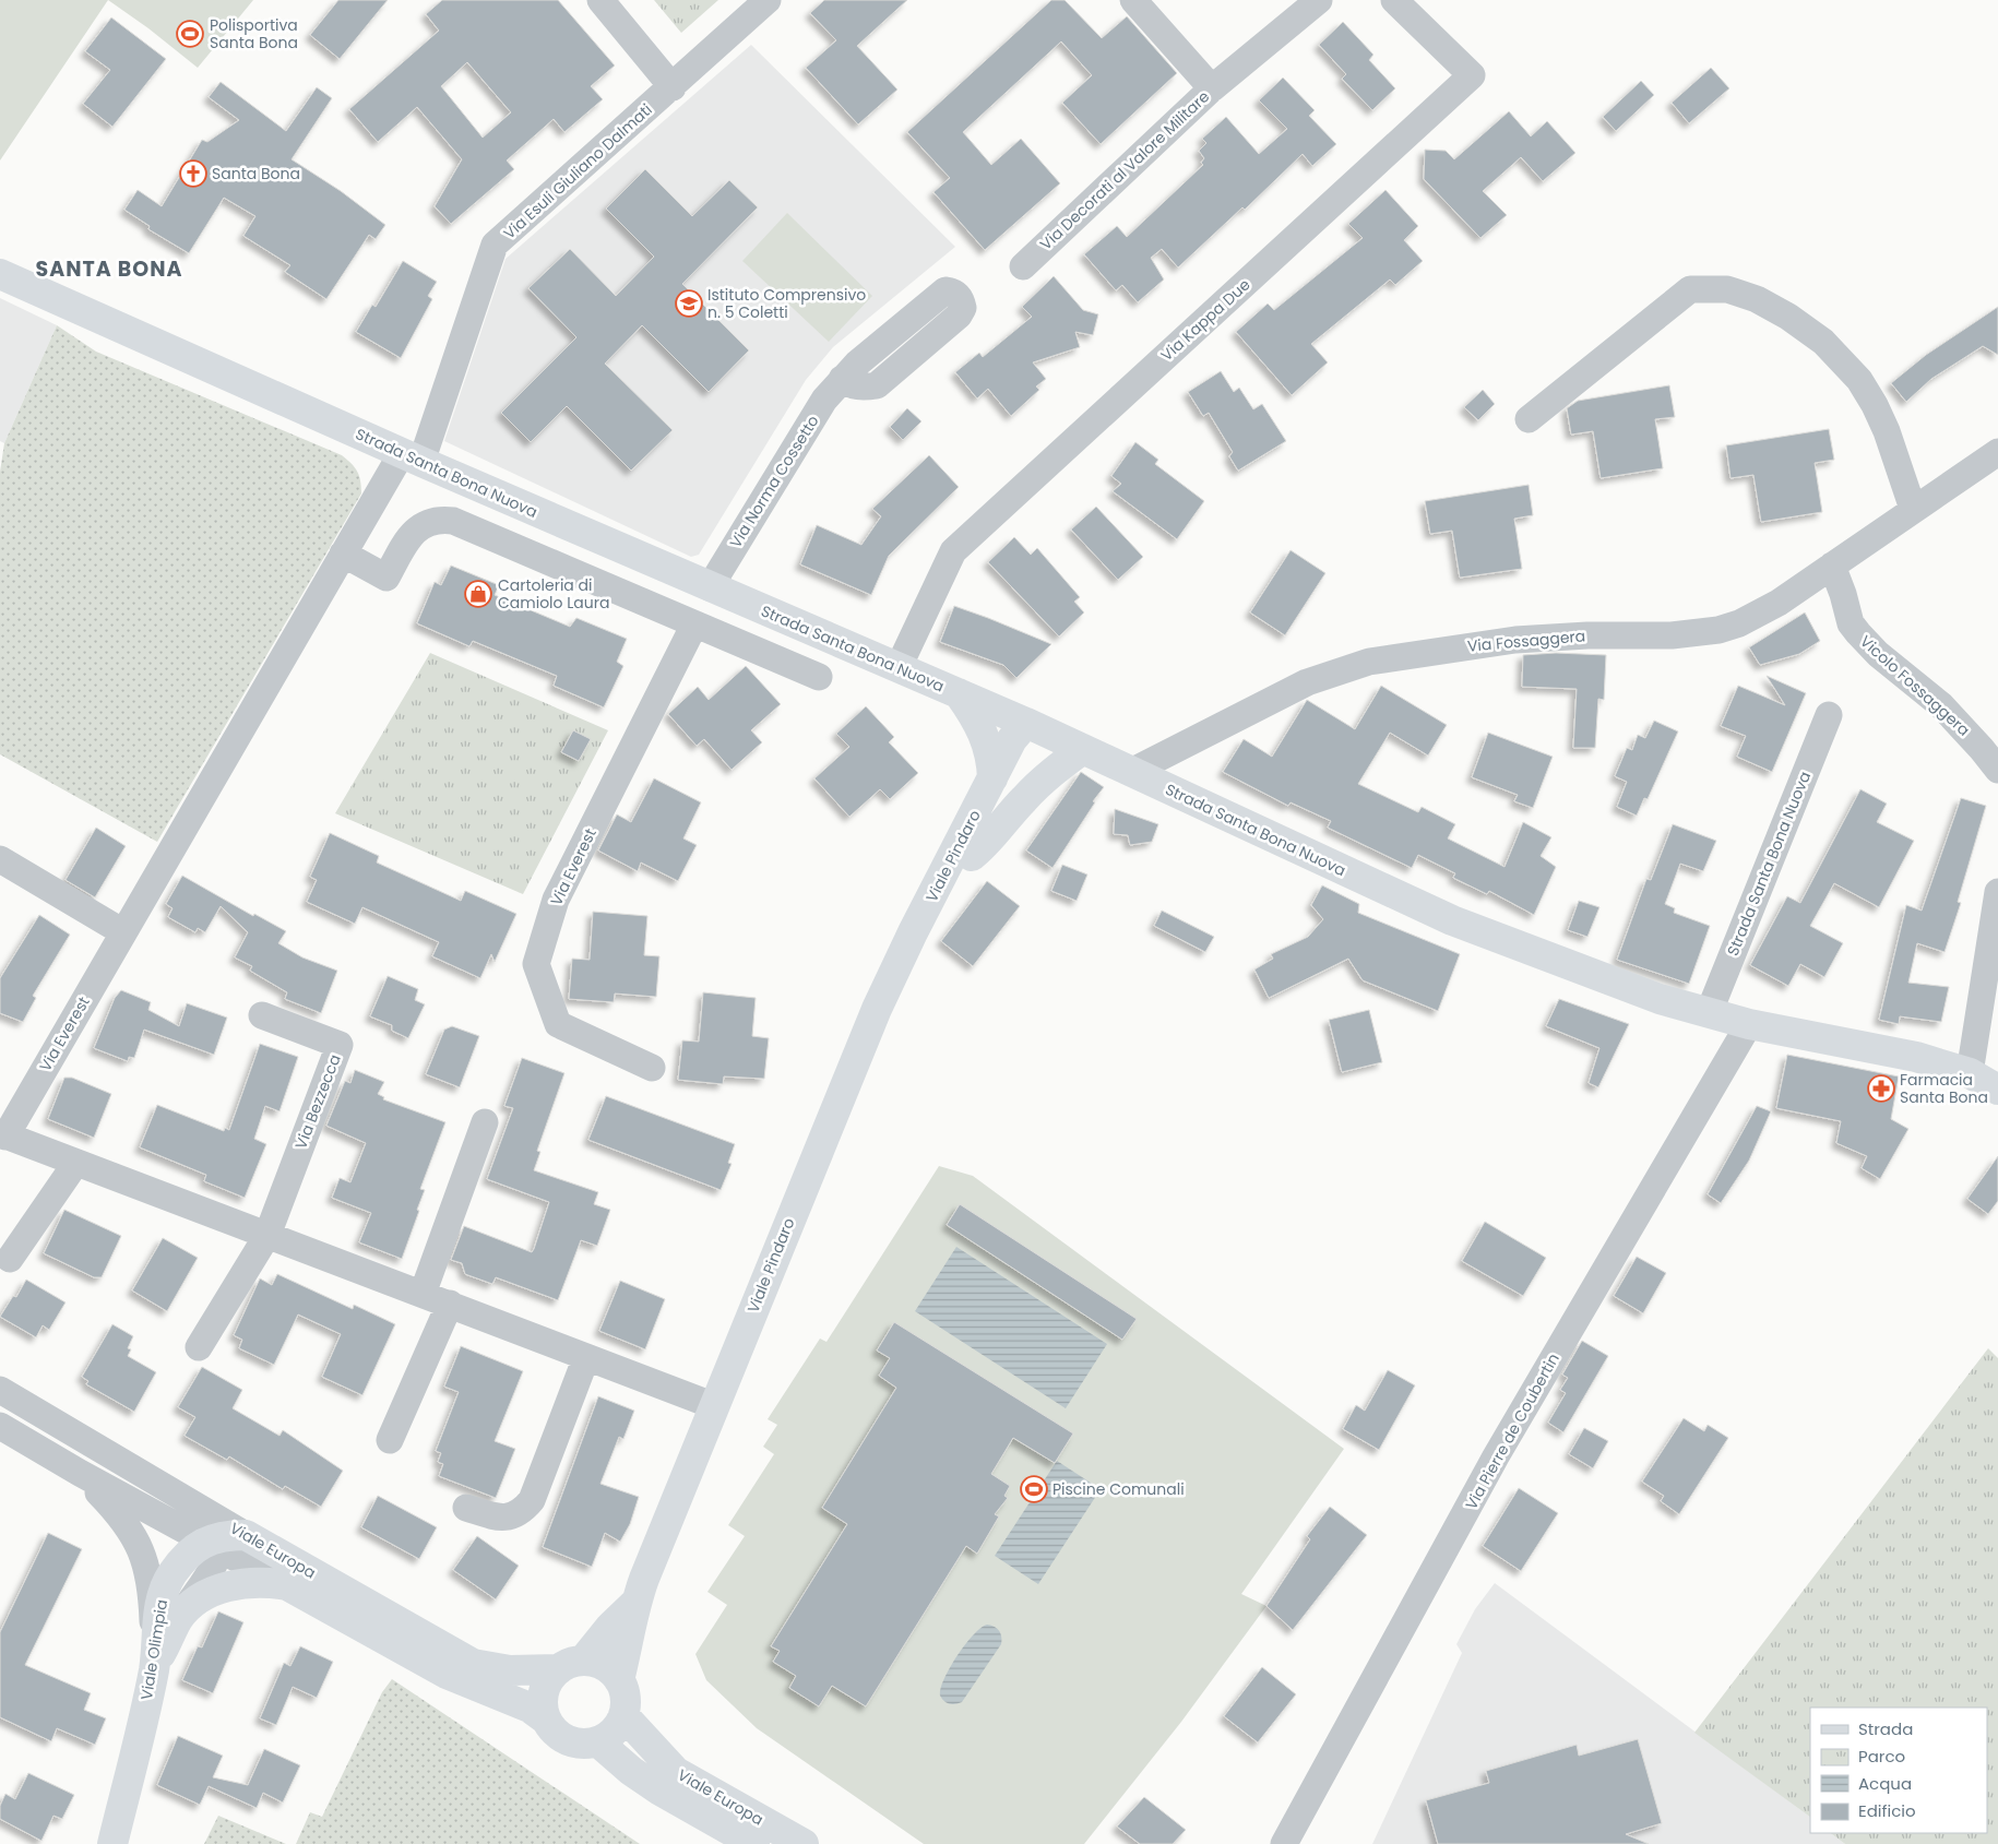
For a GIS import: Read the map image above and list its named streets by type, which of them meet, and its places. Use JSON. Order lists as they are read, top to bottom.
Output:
{
  "streets": {
    "street": [
      "Via Decorati al Valore Militare",
      "Via Esuli Giuliano Dalmati",
      "Via Kappa Due",
      "Strada Santa Bona Nuova",
      "Via Norma Cossetto",
      "Via Fossaggera",
      "Vicolo Fossaggera",
      "Viale Pindaro",
      "Via Everest",
      "Via Bezzecca",
      "Via Pierre de Coubertin",
      "Viale Europa",
      "Viale Olimpia"
    ]
  },
  "crossings": [
    ["Via Esuli Giuliano Dalmati", "Strada Santa Bona Nuova"],
    ["Via Esuli Giuliano Dalmati", "Via Everest"],
    ["Via Kappa Due", "Strada Santa Bona Nuova"],
    ["Strada Santa Bona Nuova", "Via Norma Cossetto"],
    ["Strada Santa Bona Nuova", "Via Fossaggera"],
    ["Strada Santa Bona Nuova", "Viale Pindaro"],
    ["Strada Santa Bona Nuova", "Via Everest"],
    ["Strada Santa Bona Nuova", "Via Pierre de Coubertin"],
    ["Via Fossaggera", "Vicolo Fossaggera"],
    ["Viale Pindaro", "Viale Europa"],
    ["Viale Europa", "Viale Olimpia"]
  ],
  "districts": ["SANTA BONA"],
  "places": {
    "sports": ["Polisportiva Santa Bona", "Piscine Comunali"],
    "church": ["Santa Bona"],
    "school or university": ["Istituto Comprensivo n. 5 Coletti"],
    "shop": ["Cartoleria di Camiolo Laura"],
    "pharmacy": ["Farmacia Santa Bona"]
  },
  "legend": [
    "Strada",
    "Parco",
    "Acqua",
    "Edificio"
  ]
}
